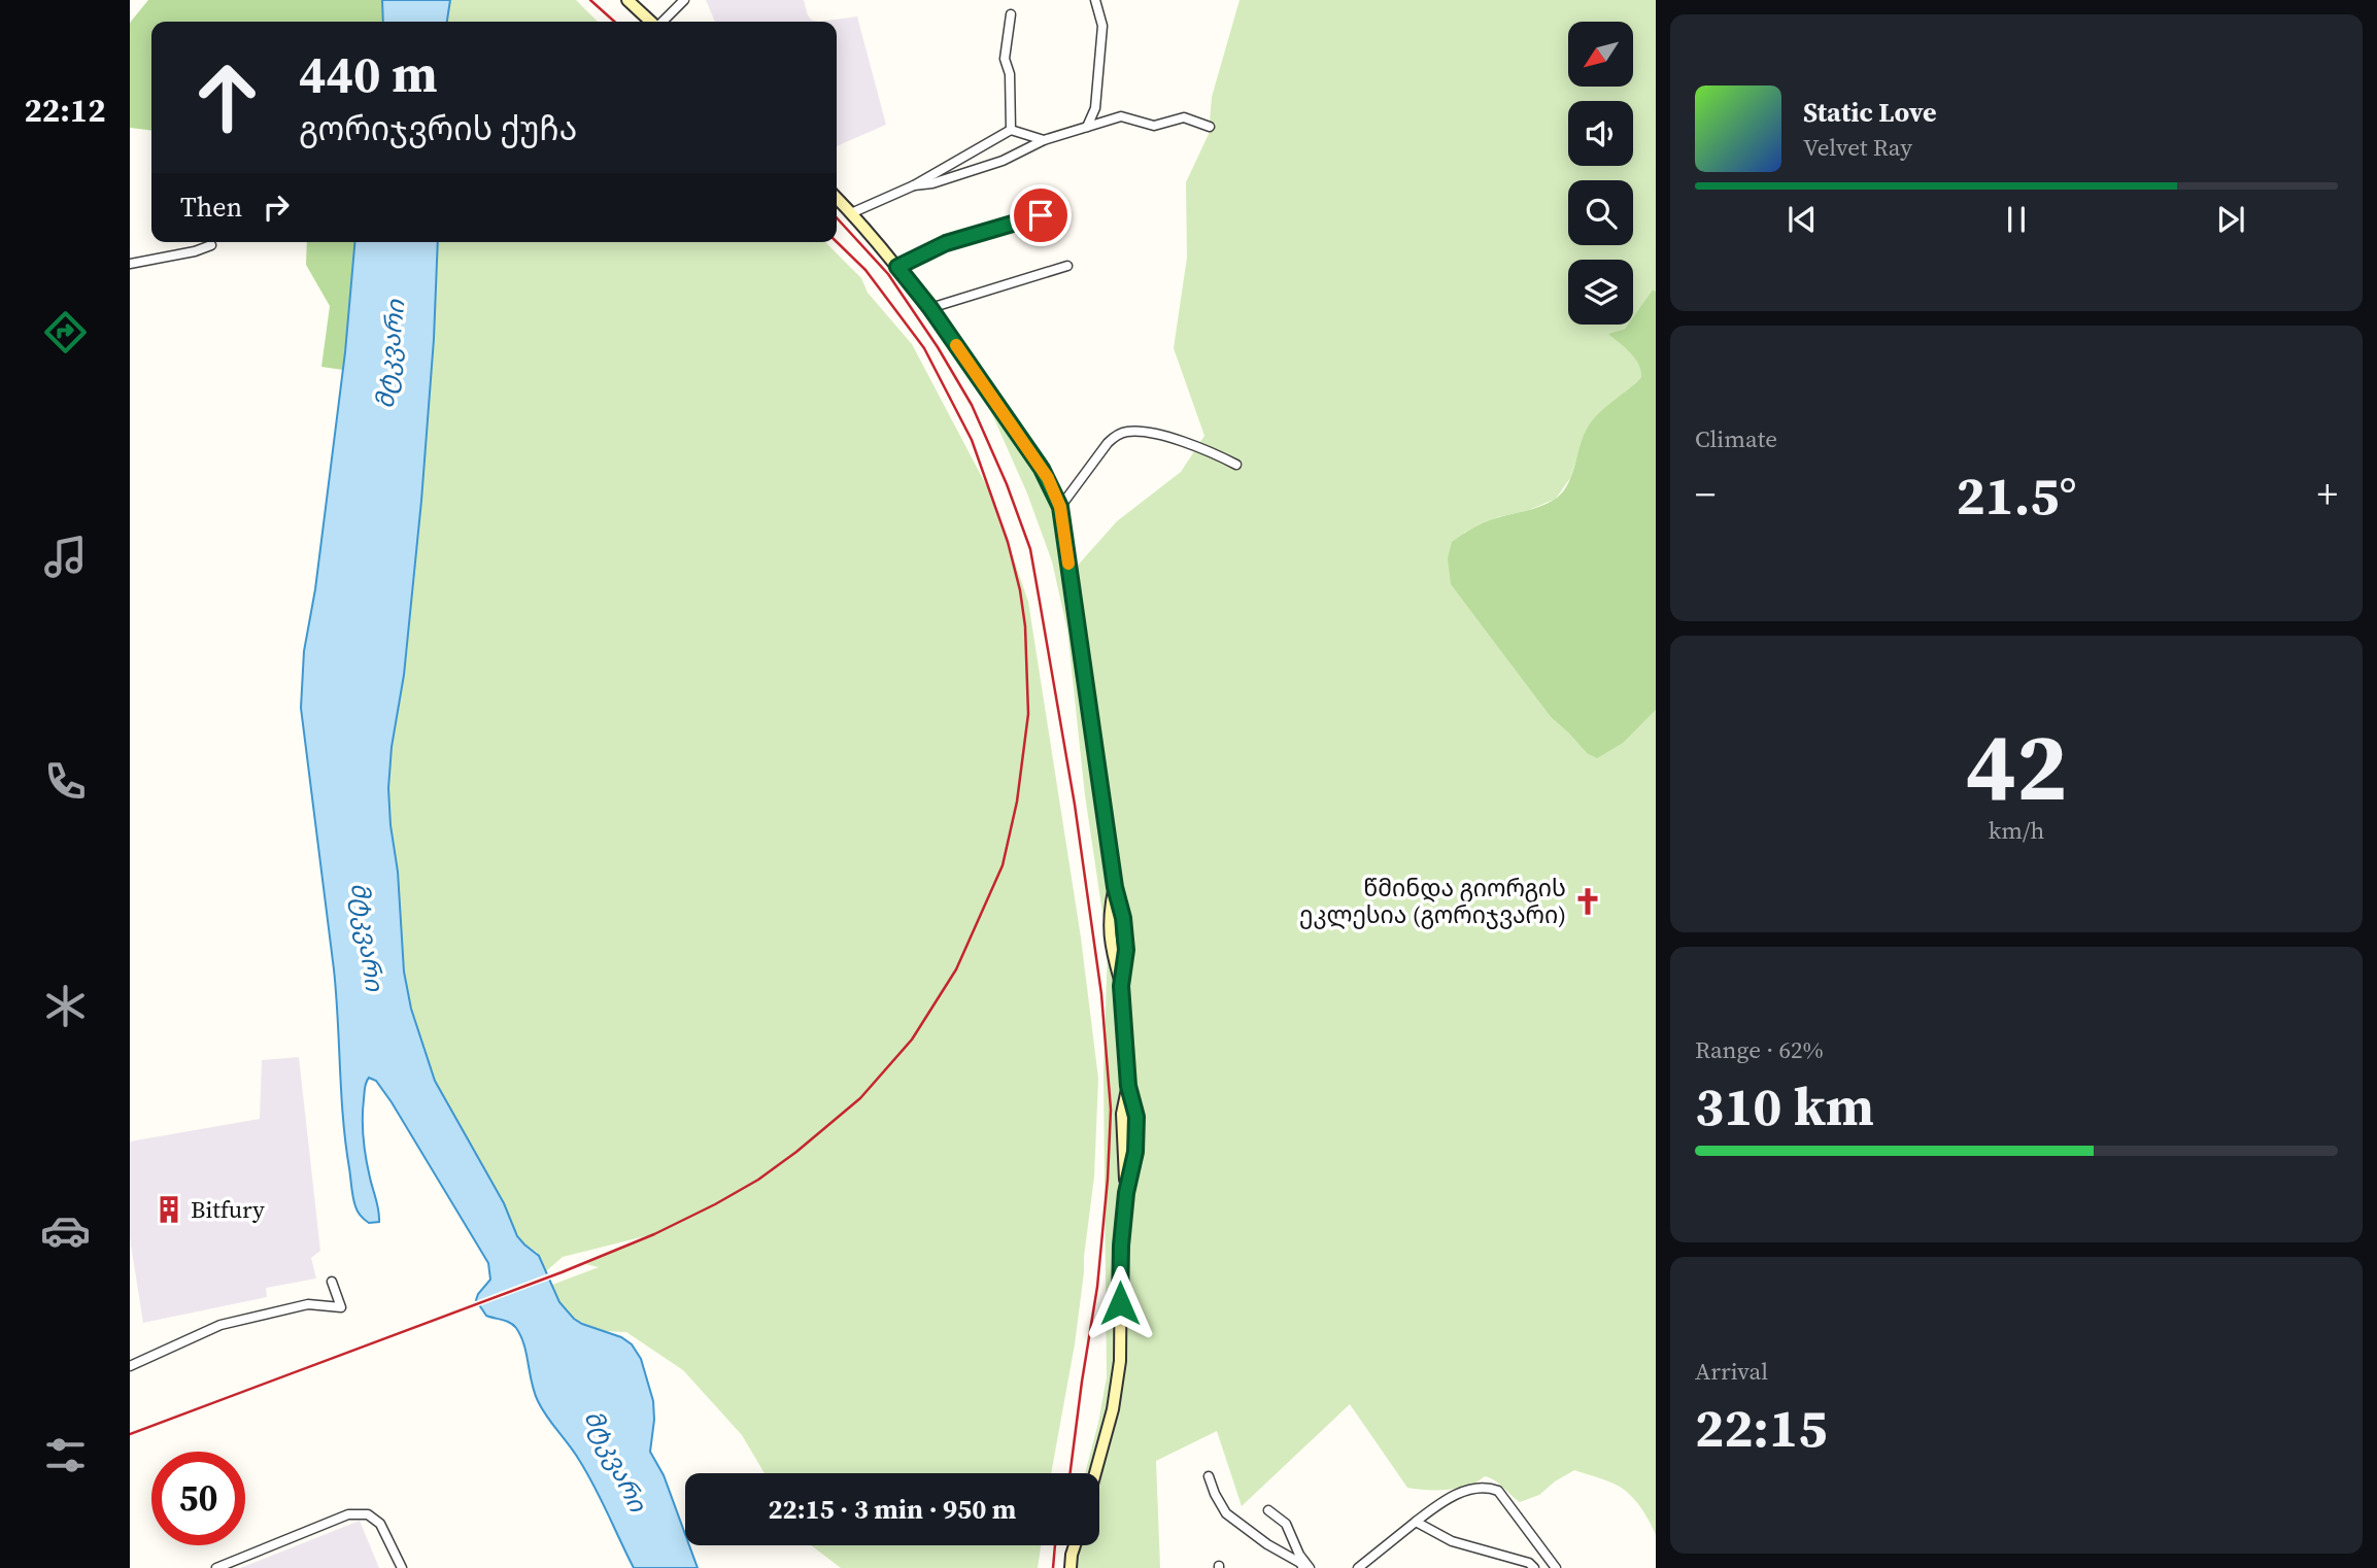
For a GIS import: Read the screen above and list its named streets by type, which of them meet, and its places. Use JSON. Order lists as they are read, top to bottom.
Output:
{
  "water": ["მტკვარი"],
  "places": {
    "church": ["წმინდა გიორგის ეკლესია (გორიჯვარი)"],
    "building": ["Bitfury"]
  },
  "north": "bottom left",
  "page": {
    "tabs": "22:12",
    "turn": ["440 m", "გორიჯვრის ქუჩა"],
    "song": ["Static Love", "Velvet Ray"],
    "then": "Then",
    "tile": [
      "Climate",
      ["42", "km/h"],
      ["Range · 62%", "310 km"],
      ["Arrival", "22:15"]
    ],
    "heat": ["−", "21.5°", "+"],
    "limit": "50",
    "trip": "22:15 · 3 min · 950 m"
  }
}
